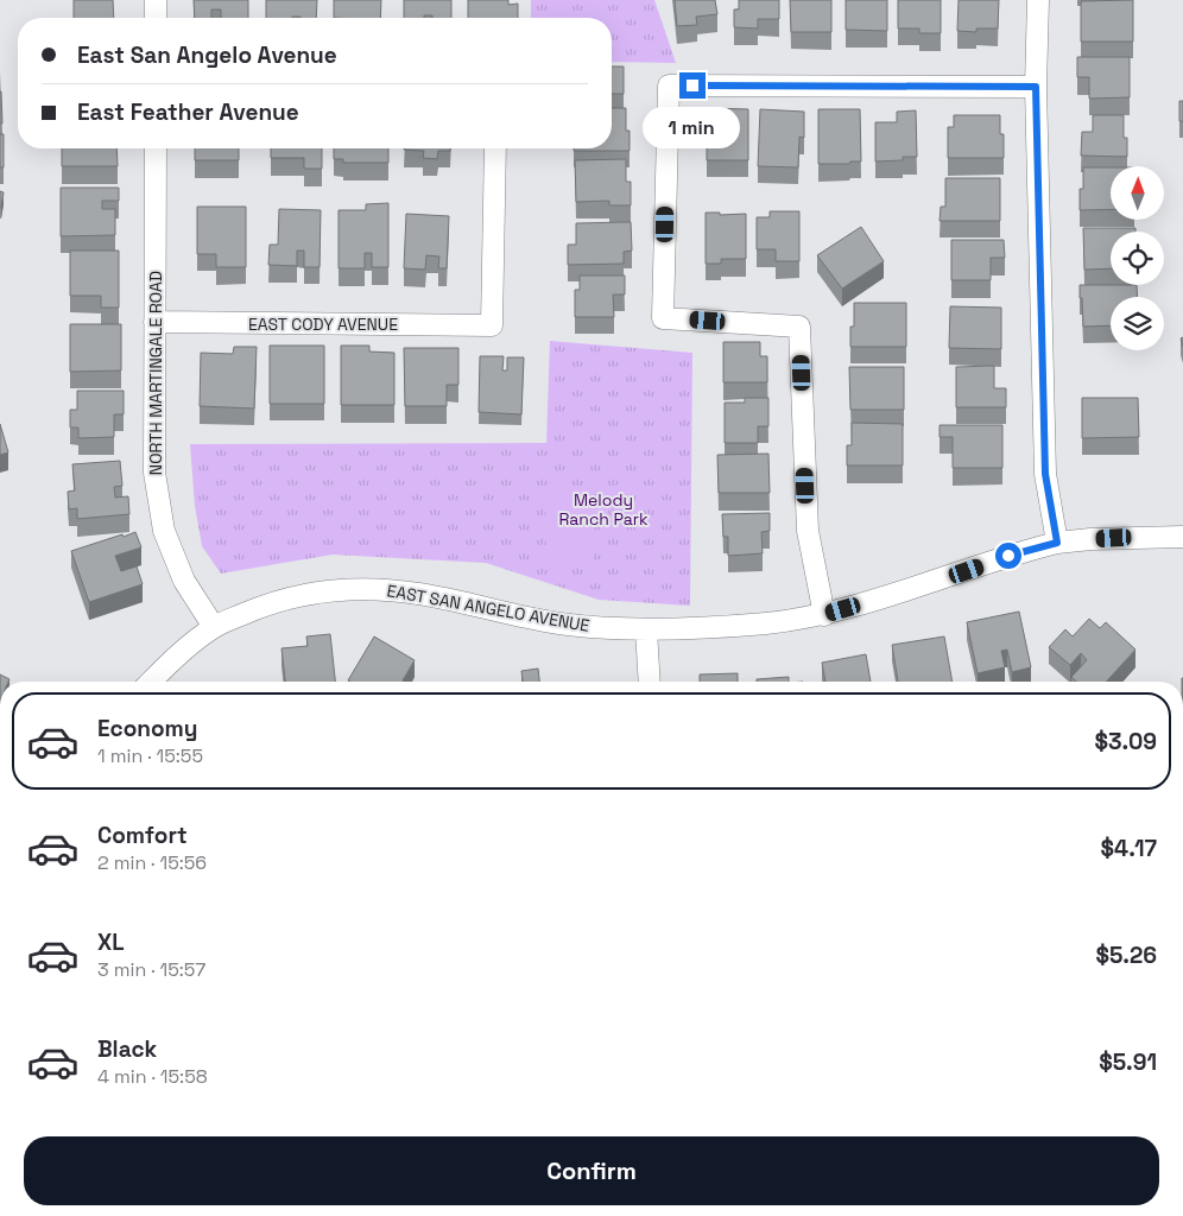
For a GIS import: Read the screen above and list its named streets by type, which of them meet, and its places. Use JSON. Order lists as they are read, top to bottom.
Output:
{
  "streets": {
    "street": ["EAST CODY AVENUE", "NORTH MARTINGALE ROAD", "EAST SAN ANGELO AVENUE"]
  },
  "crossings": [
    ["EAST CODY AVENUE", "NORTH MARTINGALE ROAD"],
    ["NORTH MARTINGALE ROAD", "EAST SAN ANGELO AVENUE"]
  ],
  "parks": ["Melody Ranch Park"],
  "north": "top",
  "page": {
    "banner": ["East San Angelo Avenue", "East Feather Avenue"],
    "bubble": "1 min",
    "list": [
      {
        "name": "Economy",
        "note": "1 min · 15:55",
        "value": "$3.09"
      },
      {
        "name": "Comfort",
        "note": "2 min · 15:56",
        "value": "$4.17"
      },
      {
        "name": "XL",
        "note": "3 min · 15:57",
        "value": "$5.26"
      },
      {
        "name": "Black",
        "note": "4 min · 15:58",
        "value": "$5.91"
      }
    ],
    "buttons": "Confirm"
  }
}
